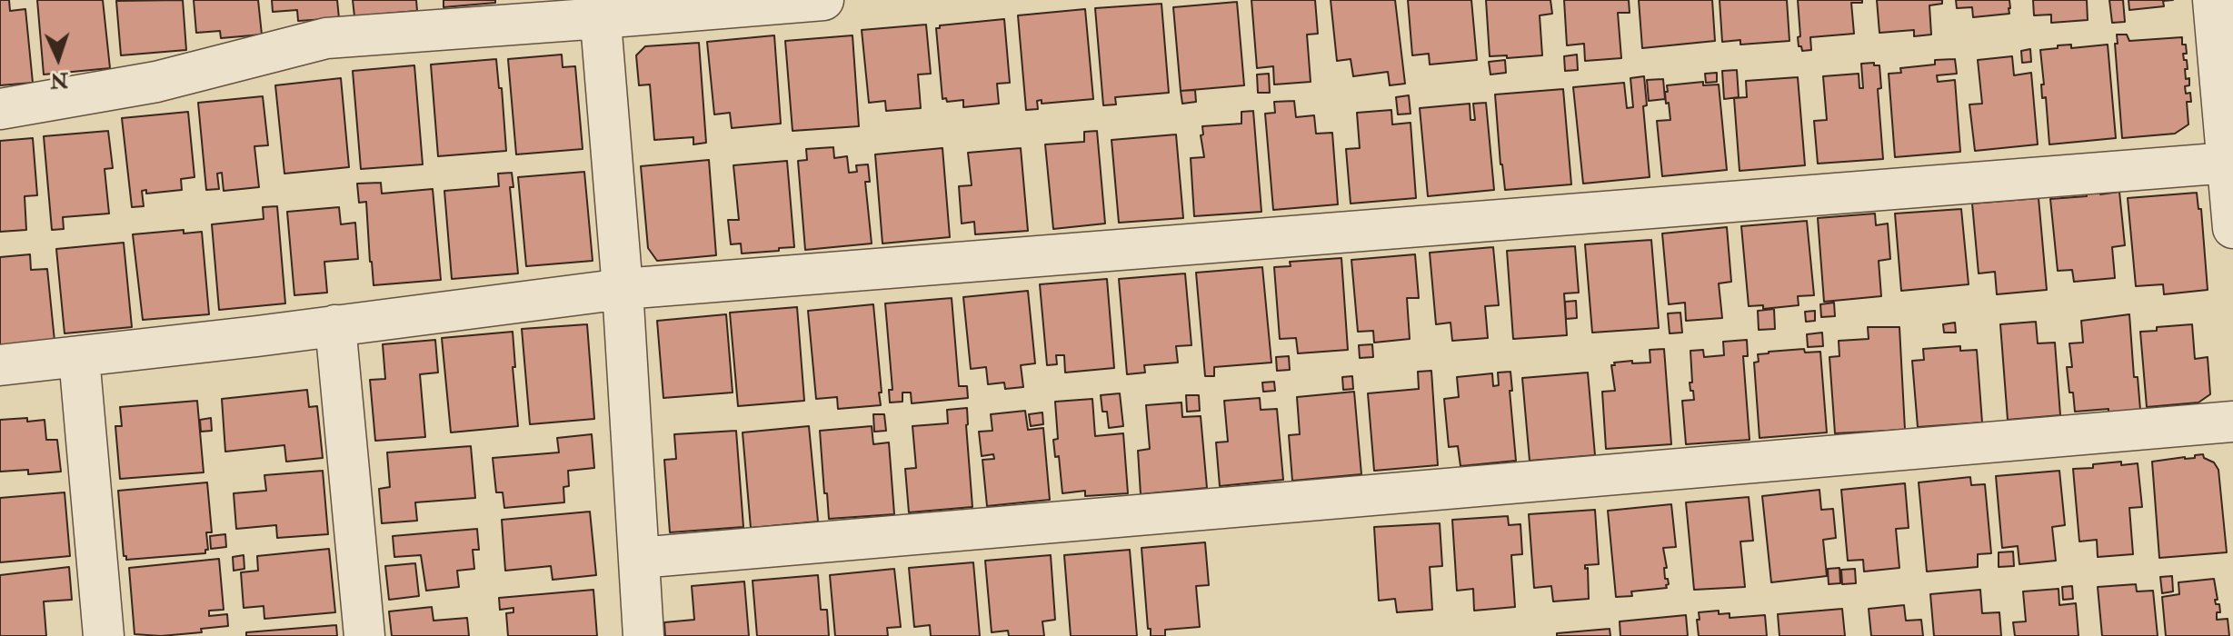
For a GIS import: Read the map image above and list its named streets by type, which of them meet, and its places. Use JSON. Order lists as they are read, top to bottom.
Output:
{
  "north": "bottom"
}
